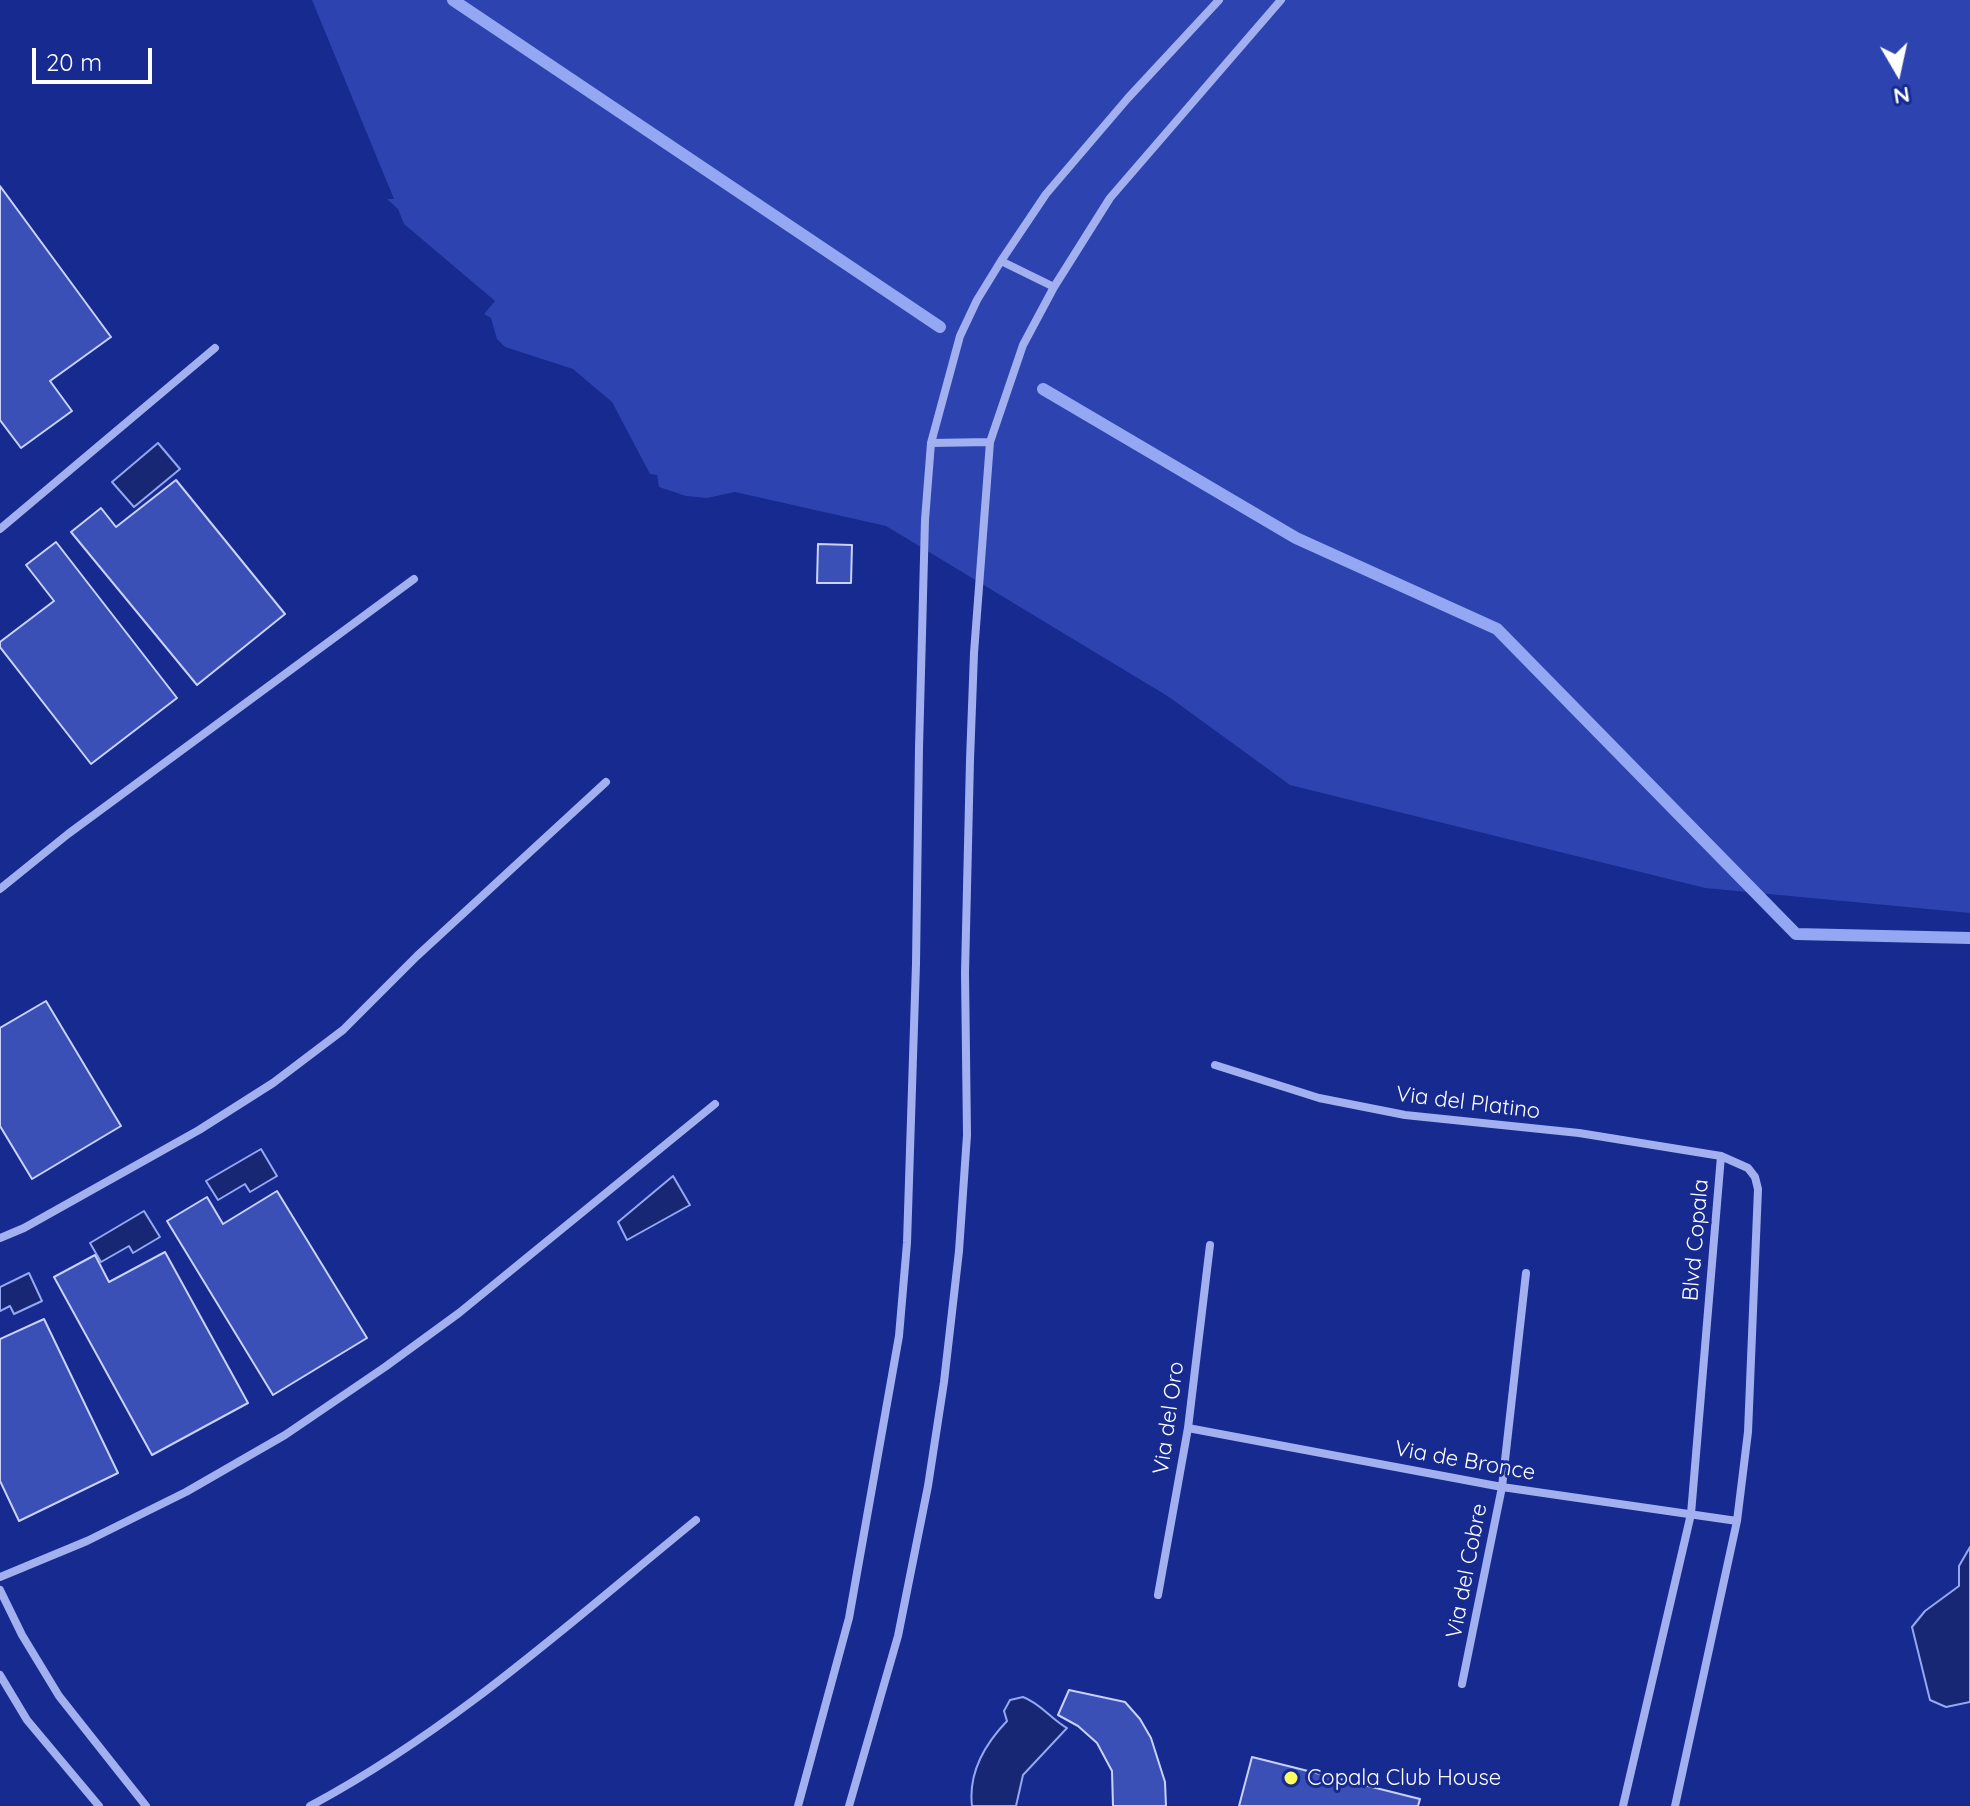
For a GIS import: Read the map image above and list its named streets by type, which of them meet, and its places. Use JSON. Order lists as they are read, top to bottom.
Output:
{
  "streets": {
    "street": [
      "Via del Platino",
      "Blvd Copala",
      "Via del Oro",
      "Via de Bronce",
      "Via del Cobre"
    ]
  },
  "crossings": [
    ["Via del Platino", "Blvd Copala"],
    ["Blvd Copala", "Via de Bronce"],
    ["Via del Oro", "Via de Bronce"],
    ["Via de Bronce", "Via del Cobre"]
  ],
  "places": ["Copala Club House"],
  "scale_bar": "20 m",
  "north": "bottom"
}
